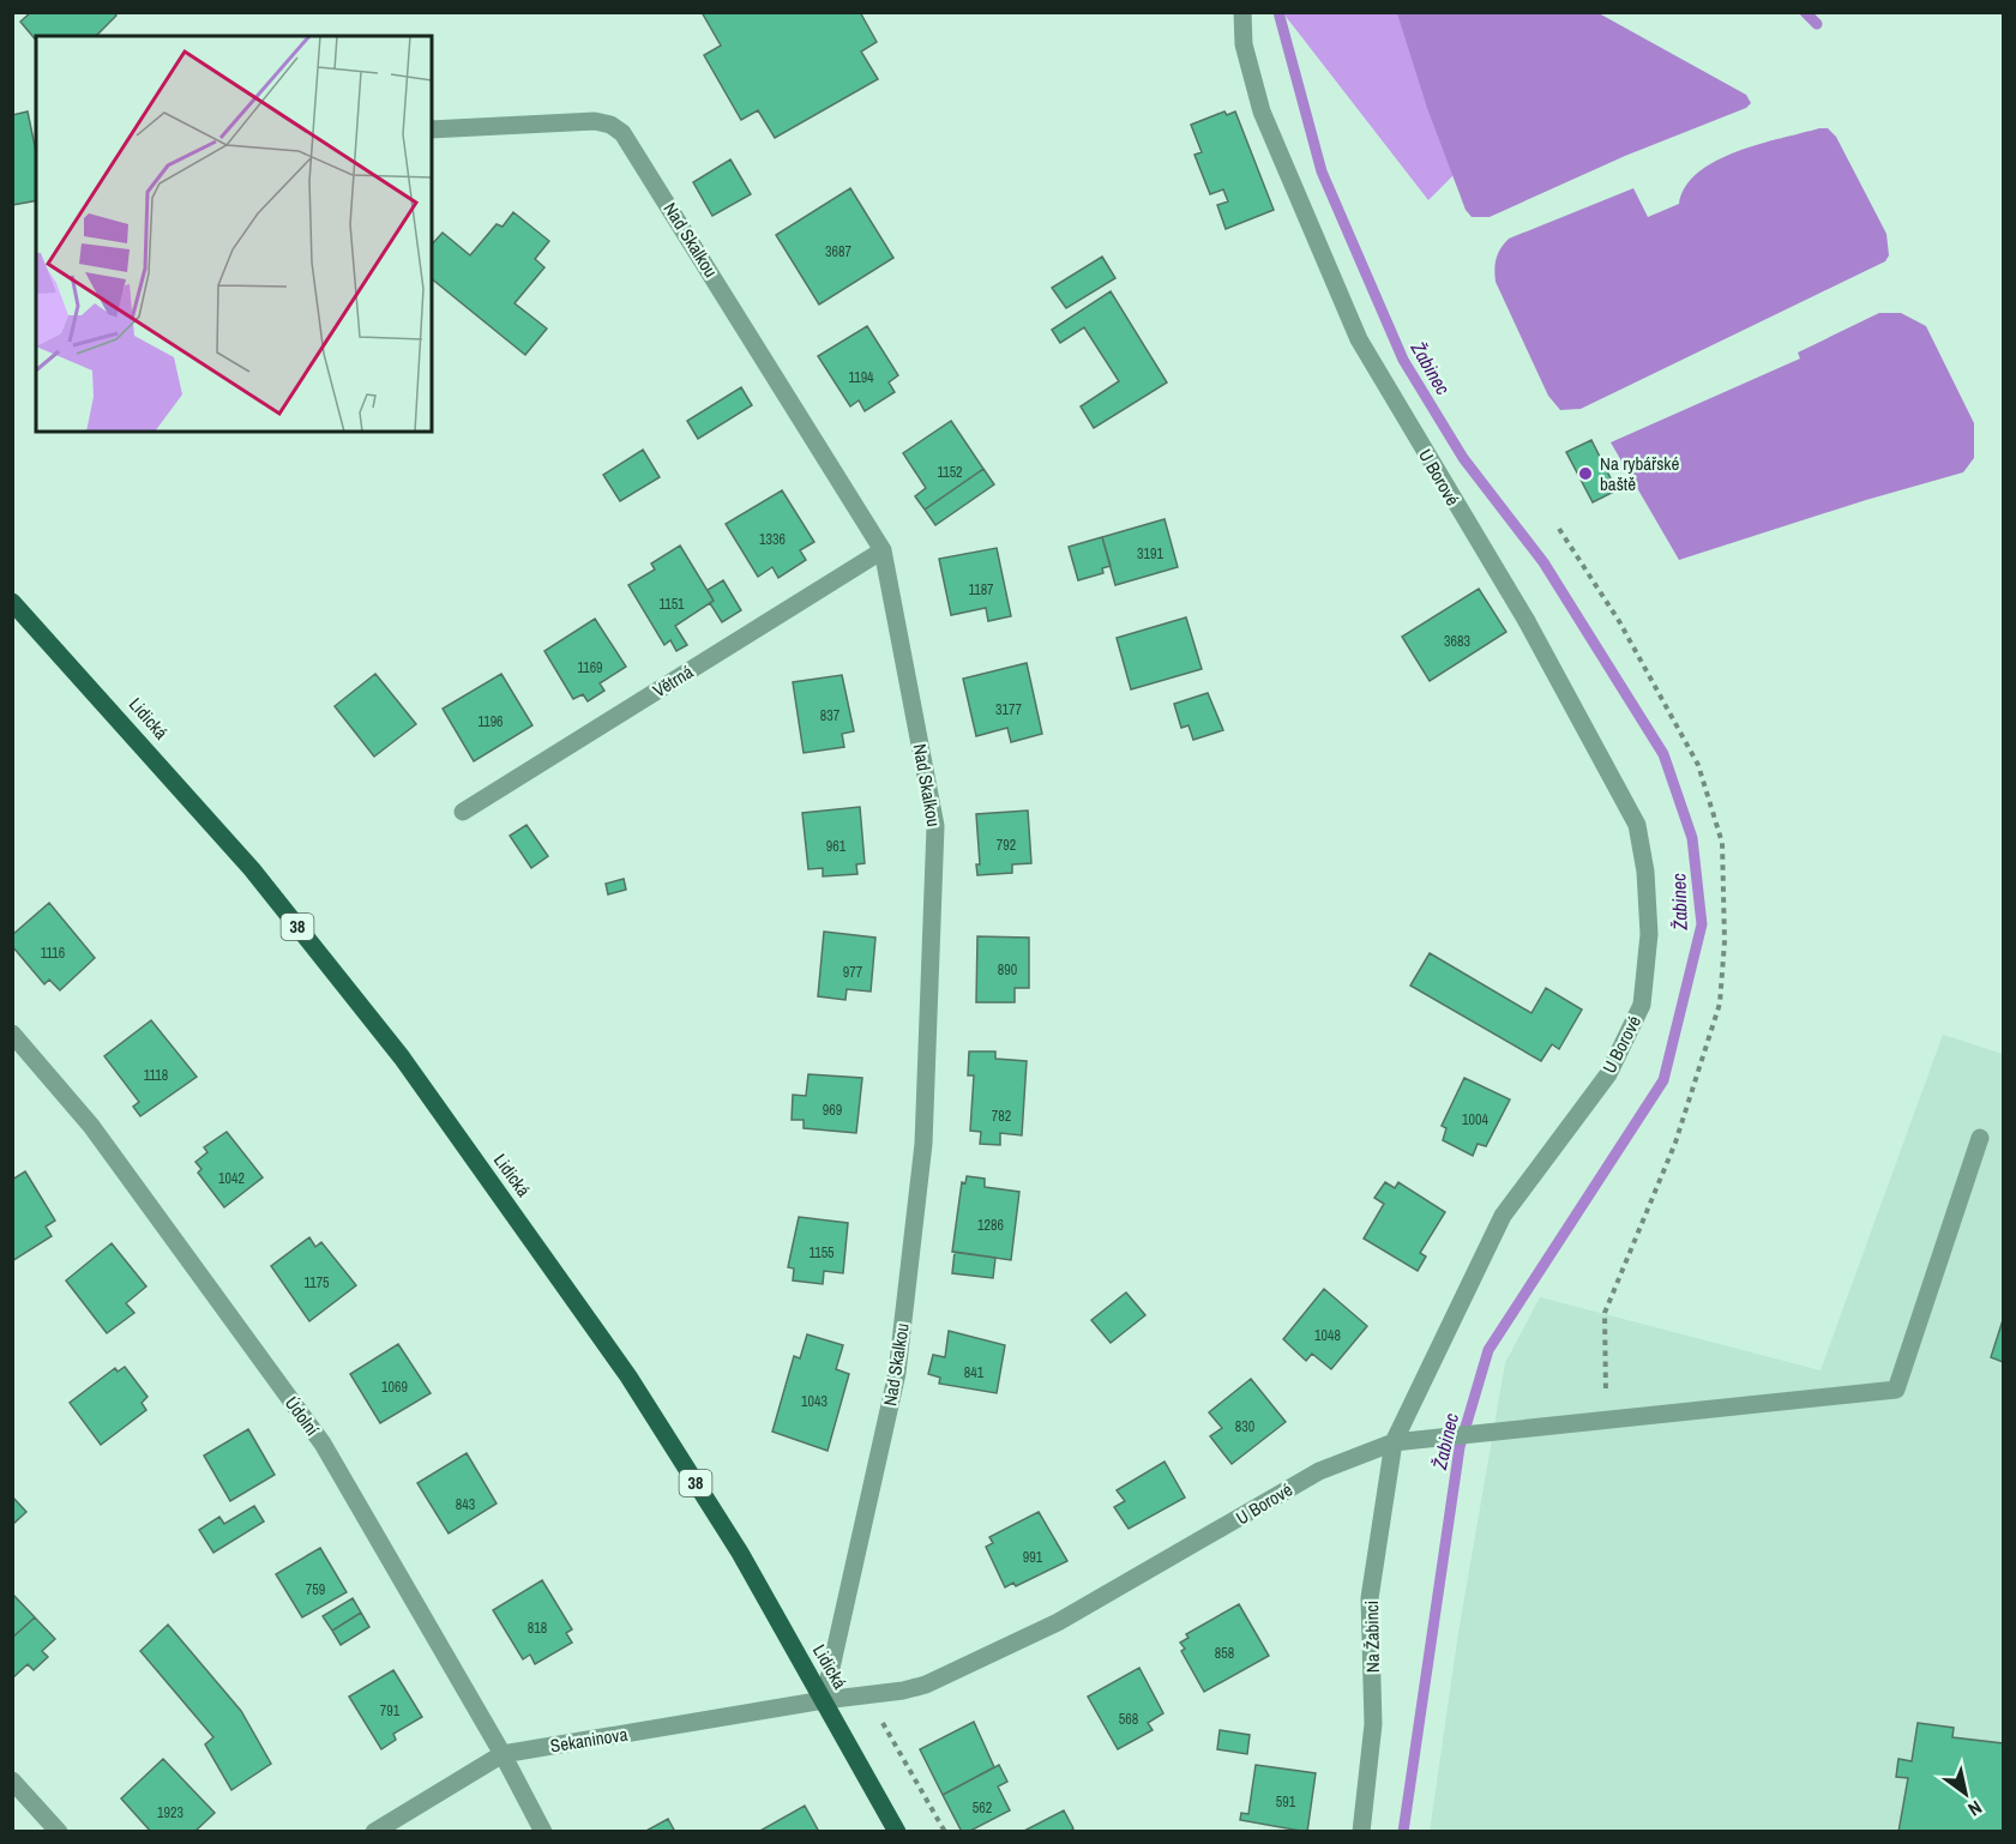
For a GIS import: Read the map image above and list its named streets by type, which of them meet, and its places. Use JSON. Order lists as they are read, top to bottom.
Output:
{
  "streets": {
    "main road": ["Lidická", "38"],
    "street": [
      "Nad Skalkou",
      "U Borové",
      "Větrná",
      "Údolní",
      "Na Žabinci",
      "Sekaninova"
    ]
  },
  "crossings": [
    ["Nad Skalkou", "U Borové"],
    ["Nad Skalkou", "Větrná"],
    ["Nad Skalkou", "Lidická"],
    ["Nad Skalkou", "Sekaninova"],
    ["U Borové", "Lidická"],
    ["U Borové", "Na Žabinci"],
    ["U Borové", "Sekaninova"],
    ["Lidická", "Sekaninova"],
    ["Údolní", "Sekaninova"]
  ],
  "water": ["Žabinec"],
  "places": ["Na rybářské baště"],
  "house_numbers": [
    "3687",
    "1194",
    "1152",
    "1336",
    "3191",
    "1187",
    "1151",
    "3683",
    "1169",
    "3177",
    "837",
    "1196",
    "792",
    "961",
    "1116",
    "890",
    "977",
    "1118",
    "969",
    "782",
    "1004",
    "1042",
    "1286",
    "1155",
    "1175",
    "1048",
    "841",
    "1069",
    "1043",
    "830",
    "843",
    "991",
    "759",
    "818",
    "858",
    "791",
    "568",
    "591",
    "562",
    "1923"
  ],
  "north": "bottom right"
}
